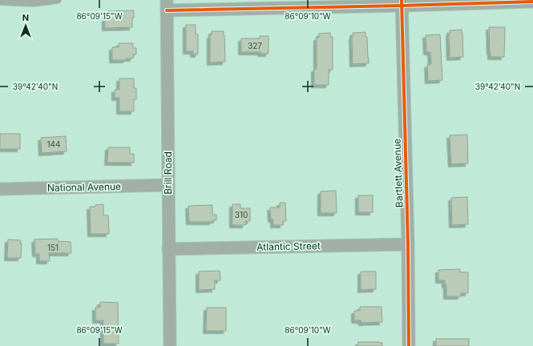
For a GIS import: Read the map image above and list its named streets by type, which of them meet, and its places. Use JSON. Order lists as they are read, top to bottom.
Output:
{
  "streets": {
    "street": [
      "Brill Road",
      "Bartlett Avenue",
      "National Avenue",
      "Atlantic Street"
    ]
  },
  "crossings": [
    ["Brill Road", "National Avenue"],
    ["Brill Road", "Atlantic Street"],
    ["Bartlett Avenue", "Atlantic Street"]
  ],
  "house_numbers": [
    "327",
    "144",
    "310",
    "151"
  ],
  "north": "top",
  "coordinates": ["86°09'15\"W", "86°09'10\"W", "39°42'40\"N"]
}
